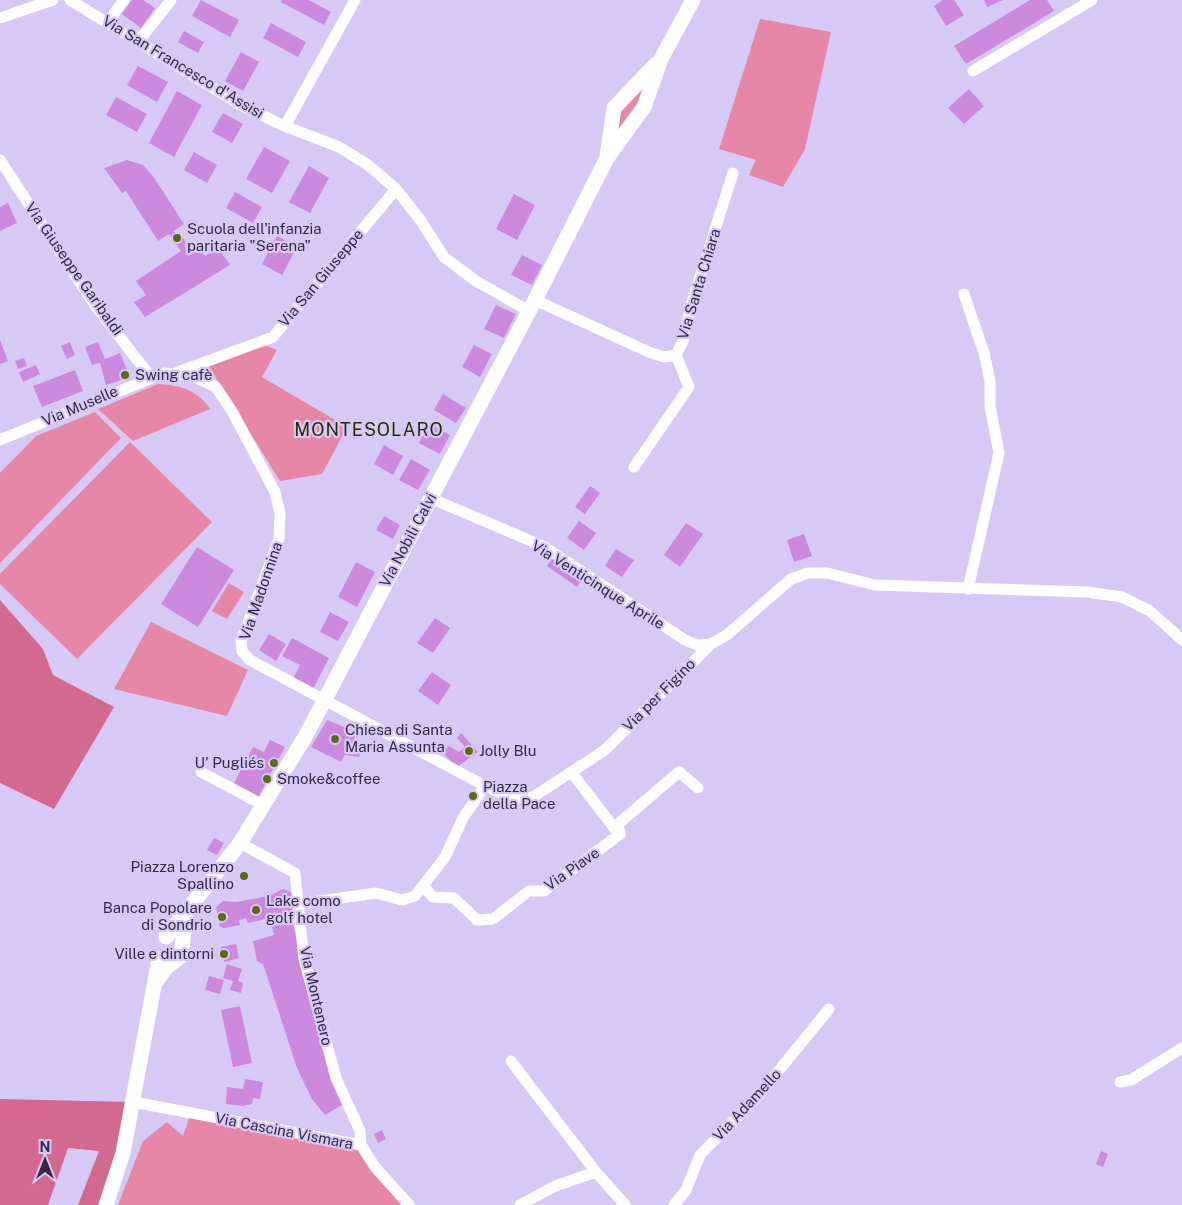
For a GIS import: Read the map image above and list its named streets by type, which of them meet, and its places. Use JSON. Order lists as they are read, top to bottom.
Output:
{
  "streets": {
    "main road": ["Via Nobili Calvi"],
    "street": [
      "Via San Francesco d'Assisi",
      "Via Giuseppe Garibaldi",
      "Via San Giuseppe",
      "Via Santa Chiara",
      "Via Muselle",
      "Via Venticinque Aprile",
      "Via Madonnina",
      "Via per Figino",
      "Via Piave",
      "Via Montenero",
      "Via Adamello",
      "Via Cascina Vismara"
    ]
  },
  "crossings": [
    ["Via San Francesco d'Assisi", "Via San Giuseppe"],
    ["Via San Francesco d'Assisi", "Via Santa Chiara"],
    ["Via San Francesco d'Assisi", "Via Nobili Calvi"],
    ["Via Giuseppe Garibaldi", "Via Muselle"],
    ["Via San Giuseppe", "Via Muselle"],
    ["Via Muselle", "Via Madonnina"],
    ["Via Nobili Calvi", "Via Venticinque Aprile"],
    ["Via Nobili Calvi", "Via Madonnina"],
    ["Via Nobili Calvi", "Via Montenero"],
    ["Via Venticinque Aprile", "Via per Figino"],
    ["Via Madonnina", "Via per Figino"],
    ["Via Montenero", "Via Cascina Vismara"]
  ],
  "districts": ["MONTESOLARO"],
  "places": [
    "Scuola dell'infanzia paritaria \"Serena\"",
    "Swing cafè",
    "Chiesa di Santa Maria Assunta",
    "Jolly Blu",
    "U' Pugliés",
    "Smoke&coffee",
    "Piazza della Pace",
    "Piazza Lorenzo Spallino",
    "Lake como golf hotel",
    "Banca Popolare di Sondrio",
    "Ville e dintorni"
  ],
  "north": "top"
}
